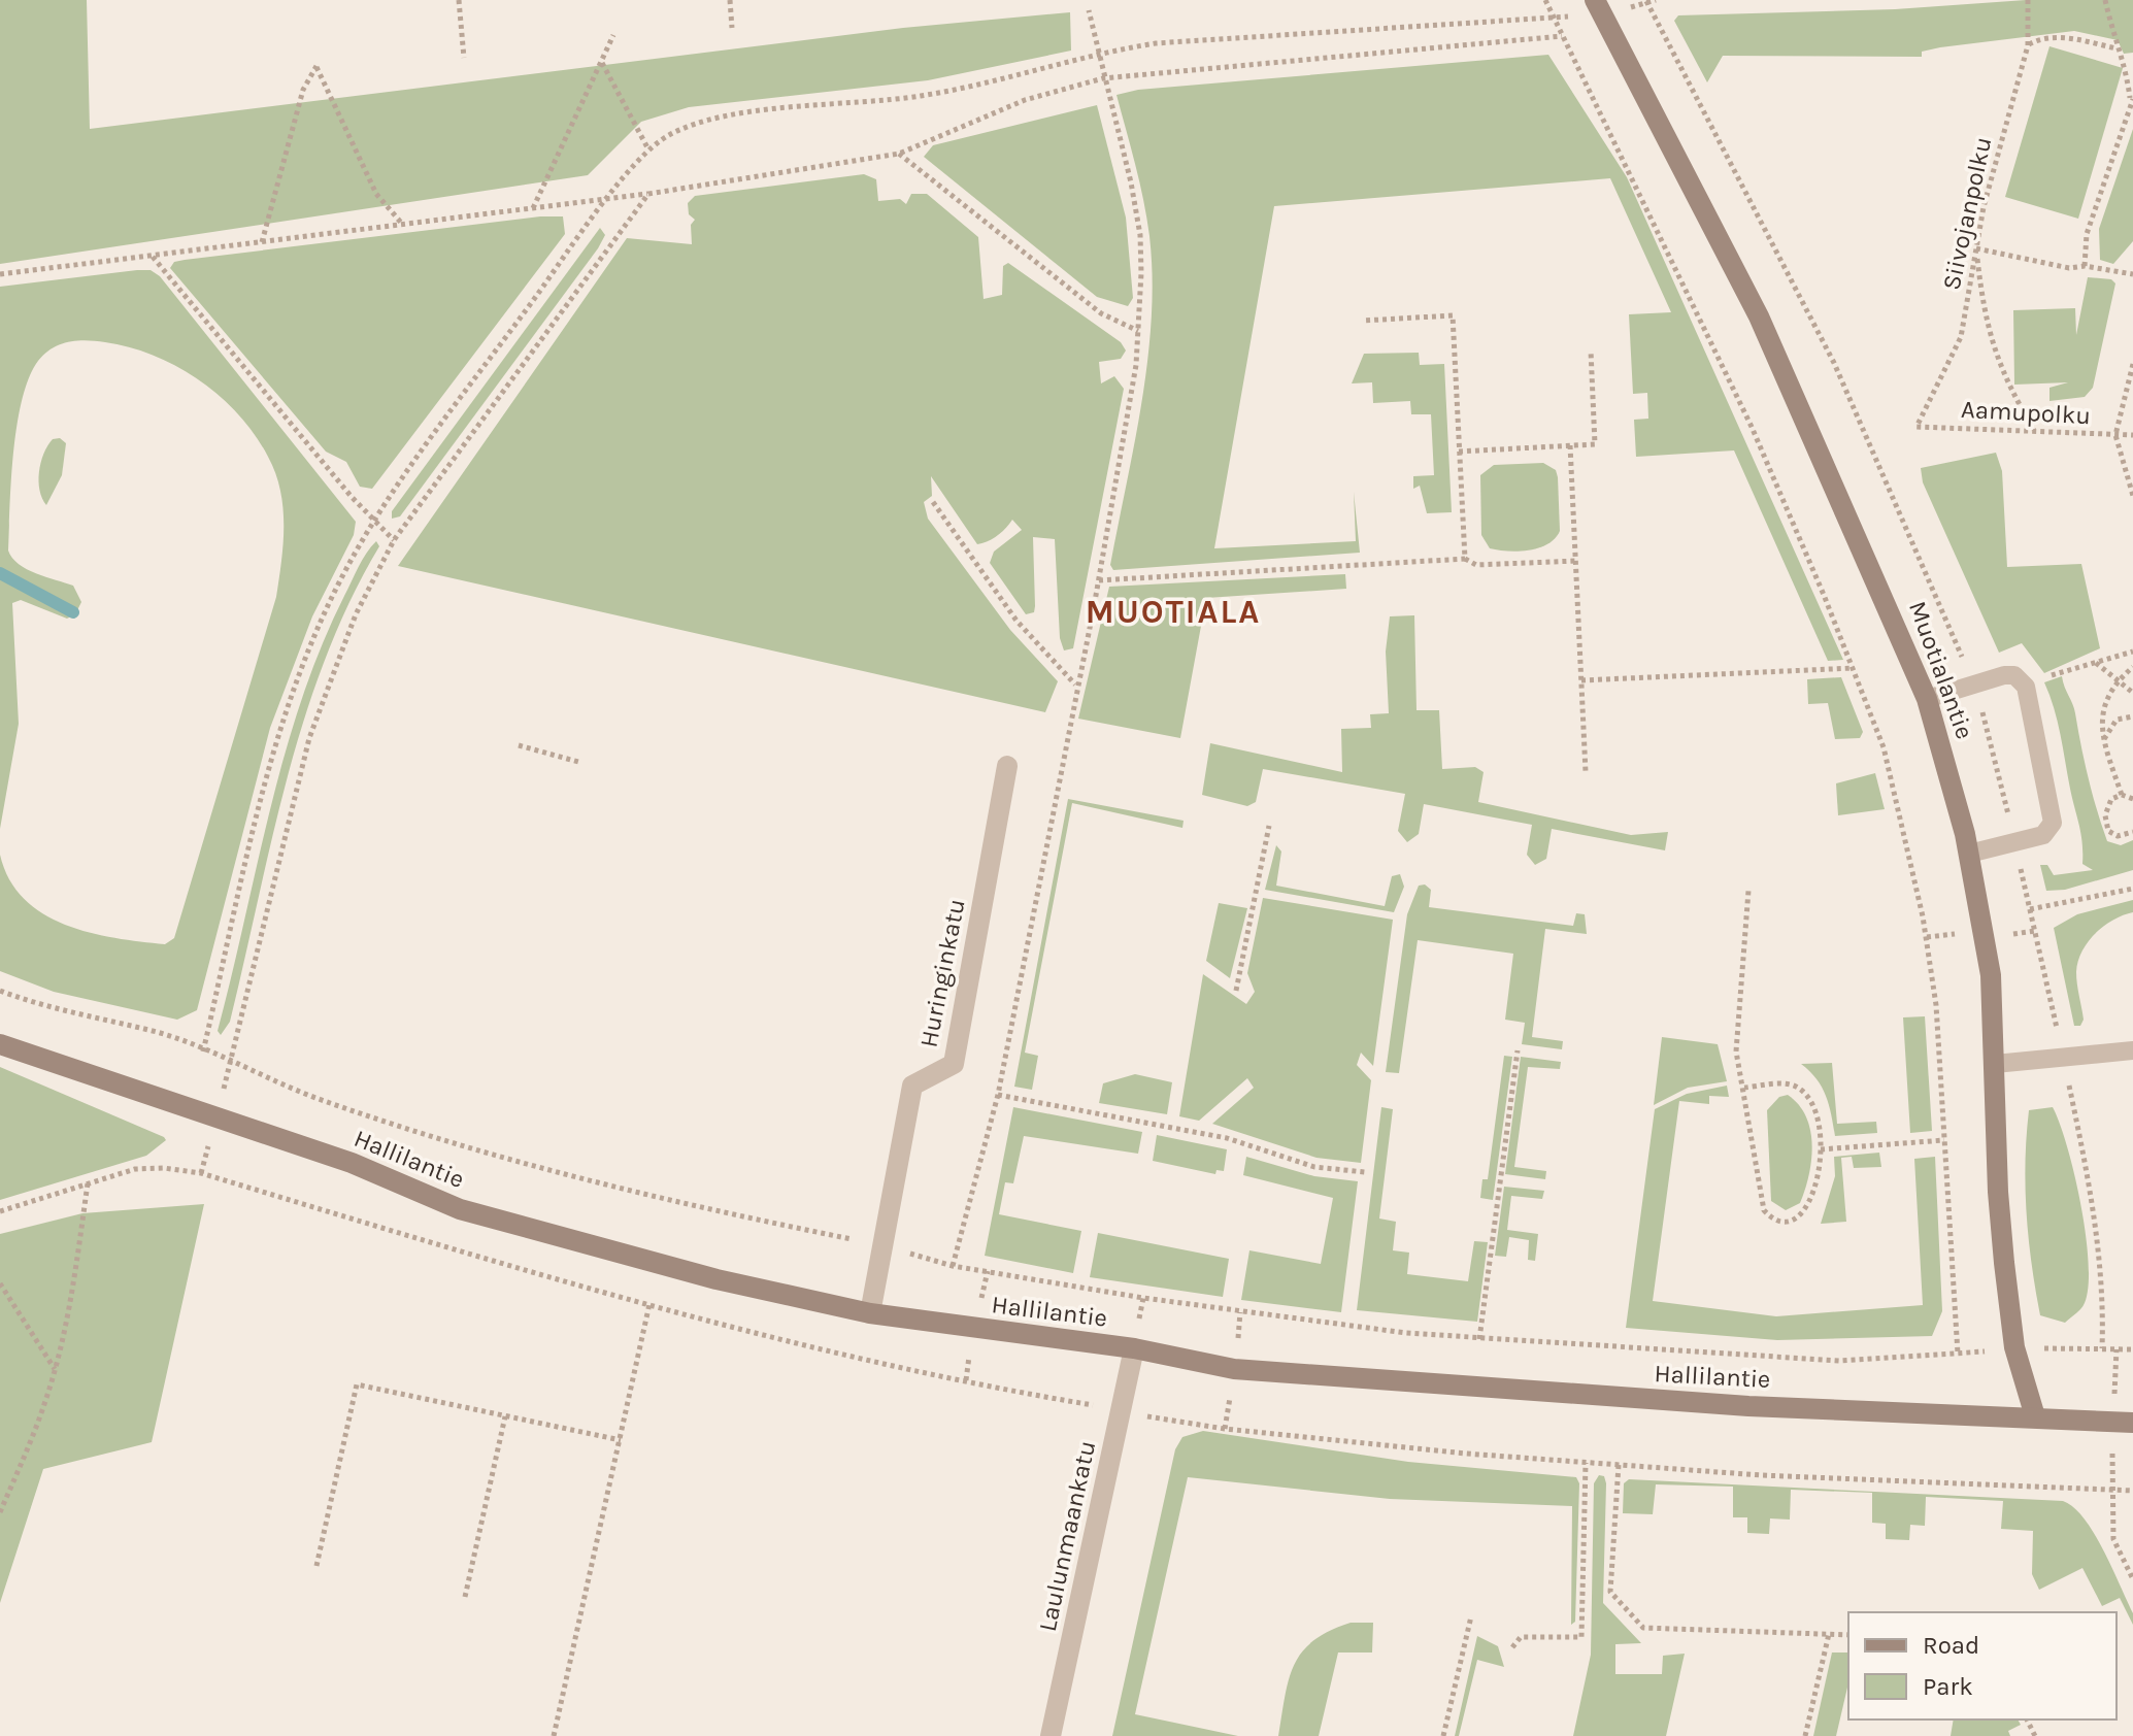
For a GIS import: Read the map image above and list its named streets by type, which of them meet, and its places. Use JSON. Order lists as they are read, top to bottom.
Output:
{
  "streets": {
    "main road": ["Muotialantie", "Hallilantie"],
    "street": ["Huringinkatu", "Laulunmaankatu"],
    "path": ["Siivojanpolku", "Aamupolku"]
  },
  "crossings": [
    ["Siivojanpolku", "Aamupolku"],
    ["Muotialantie", "Hallilantie"],
    ["Huringinkatu", "Hallilantie"],
    ["Hallilantie", "Laulunmaankatu"]
  ],
  "districts": ["MUOTIALA"],
  "legend": ["Road", "Park"]
}
